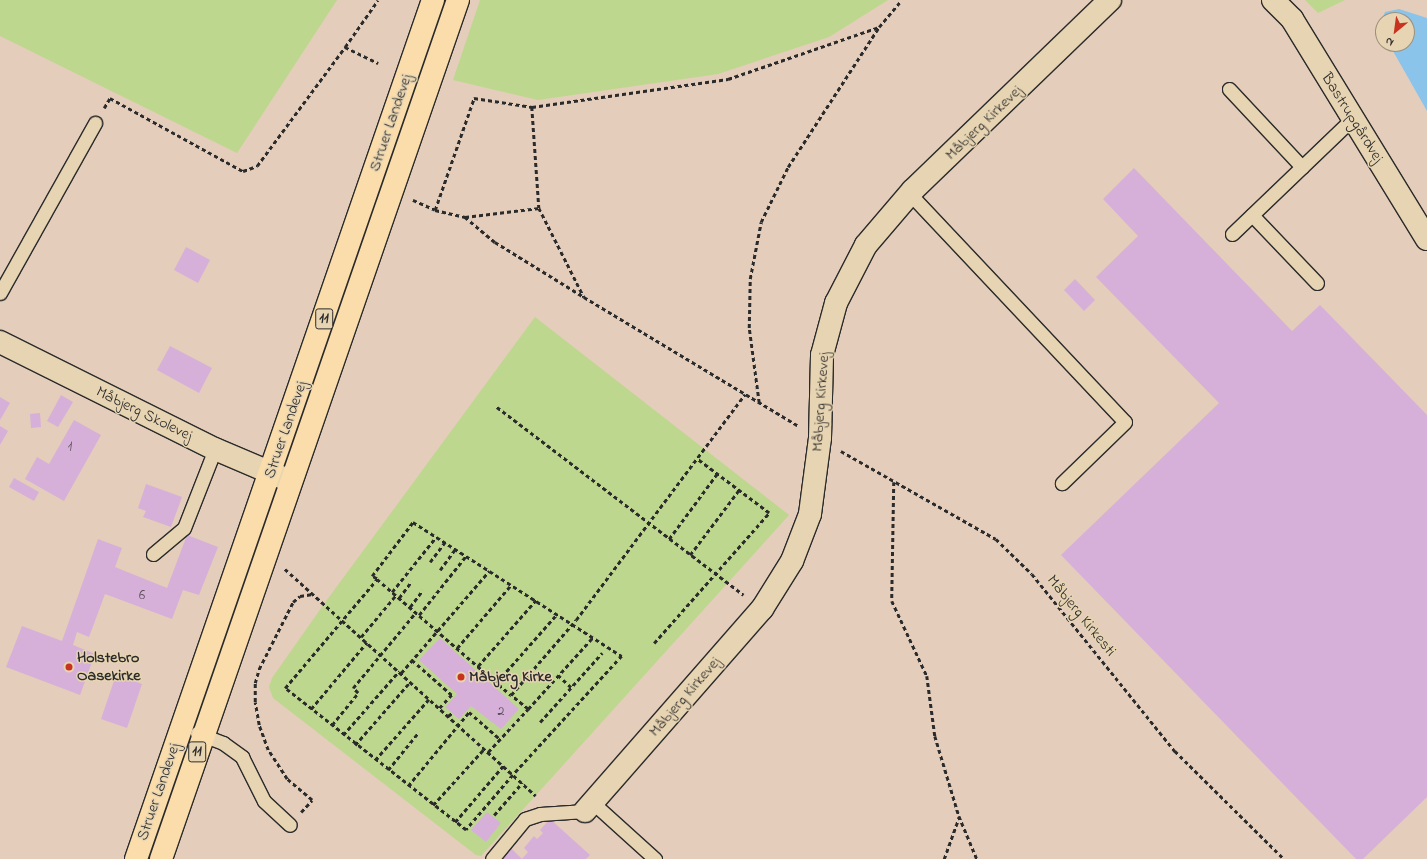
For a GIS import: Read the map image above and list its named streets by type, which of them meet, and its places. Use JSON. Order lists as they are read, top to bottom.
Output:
{
  "streets": {
    "main road": ["Struer Landevej", "11"],
    "street": ["Bastrupgårdvej", "Måbjerg Kirkevej", "Måbjerg Skolevej"],
    "path": ["Måbjerg Kirkesti"]
  },
  "crossings": [
    ["Struer Landevej", "Måbjerg Skolevej"],
    ["Måbjerg Kirkevej", "Måbjerg Kirkesti"]
  ],
  "places": ["Holstebro Oasekirke", "Måbjerg Kirke"],
  "house_numbers": ["1", "6", "2"],
  "north": "bottom left"
}
